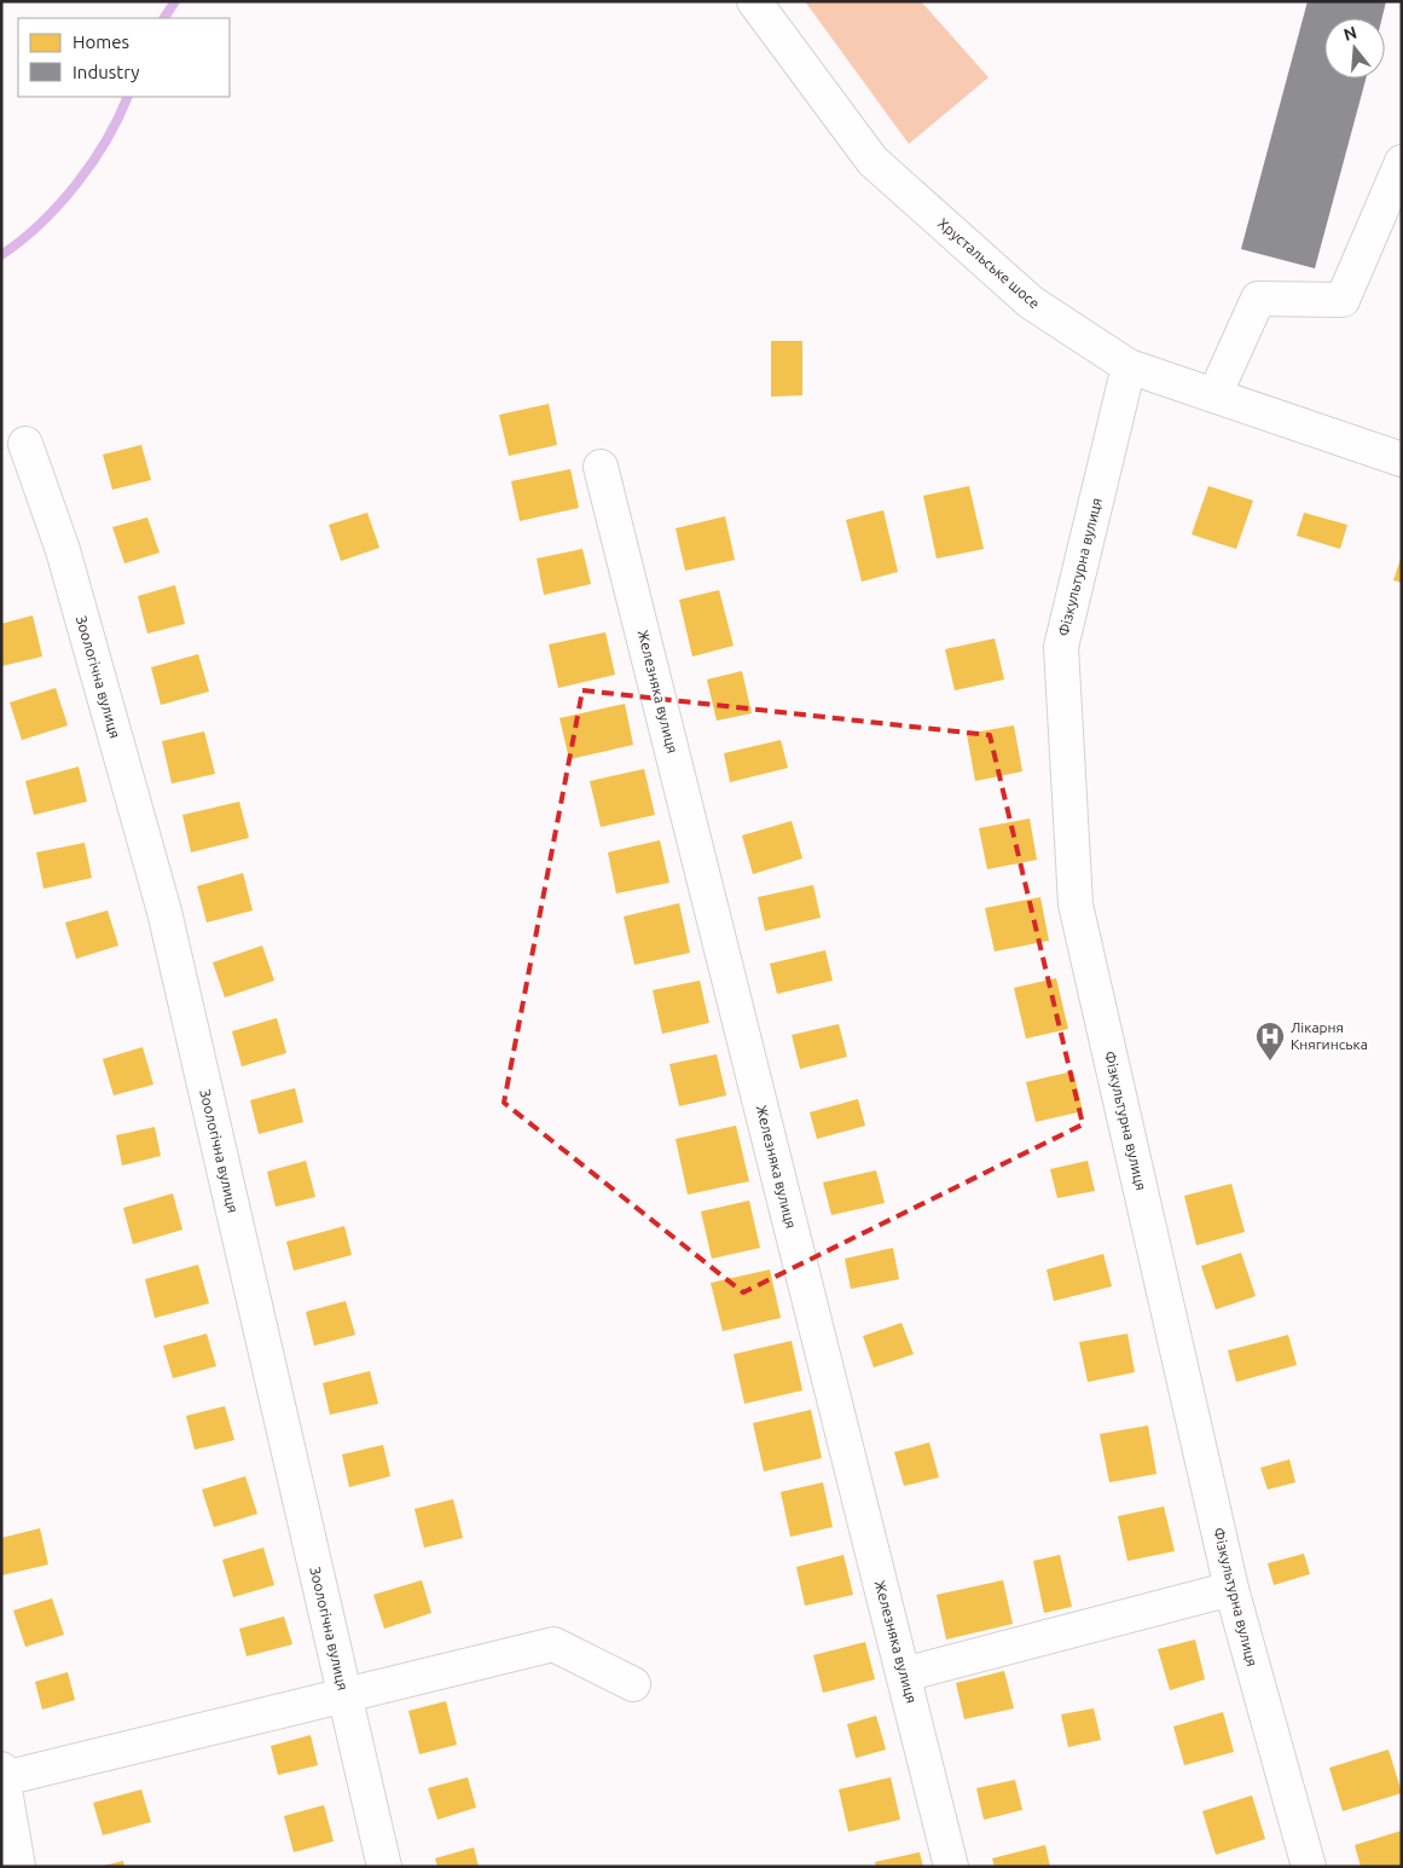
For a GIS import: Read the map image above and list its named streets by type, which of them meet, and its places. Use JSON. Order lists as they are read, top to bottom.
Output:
{
  "streets": {
    "street": [
      "Хрустальське шосе",
      "Фізкультурна вулиця",
      "Зоологічна вулиця",
      "Железняка вулиця"
    ]
  },
  "crossings": [
    ["Хрустальське шосе", "Фізкультурна вулиця"]
  ],
  "places": {
    "hospital": ["Лікарня Княгинська"]
  },
  "legend": ["Homes", "Industry"],
  "north": "top"
}
